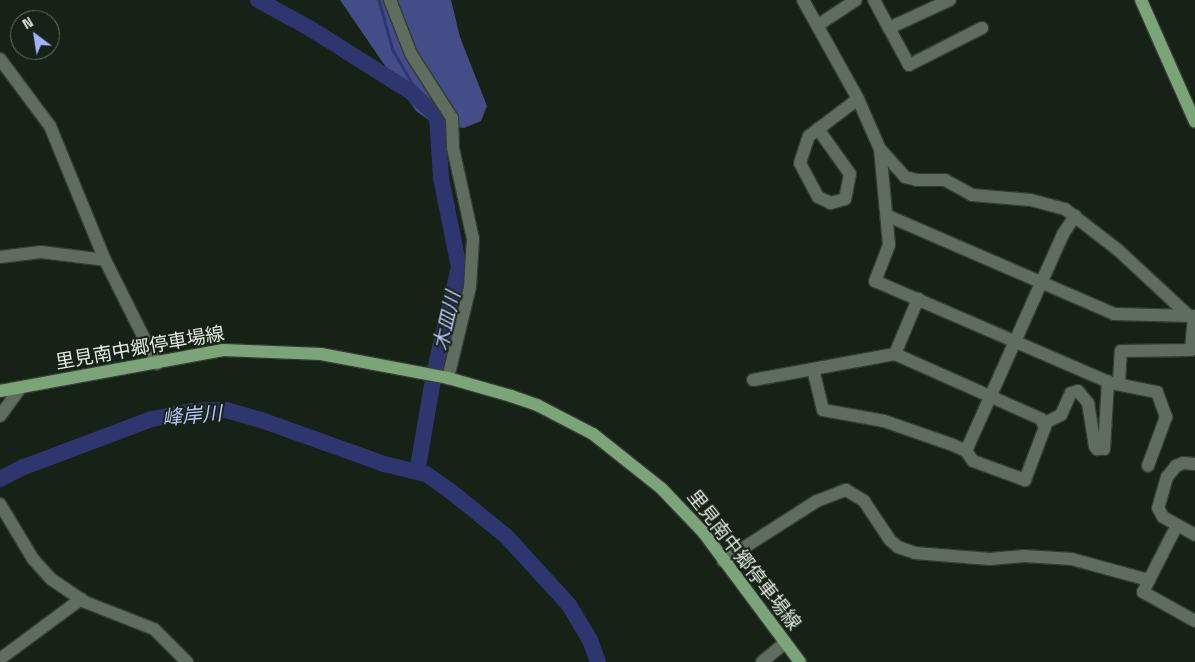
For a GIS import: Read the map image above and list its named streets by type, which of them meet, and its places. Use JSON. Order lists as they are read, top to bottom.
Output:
{
  "streets": {
    "main road": ["里見南中郷停車場線"]
  },
  "water": ["木皿川", "峰岸川"],
  "north": "top left"
}
